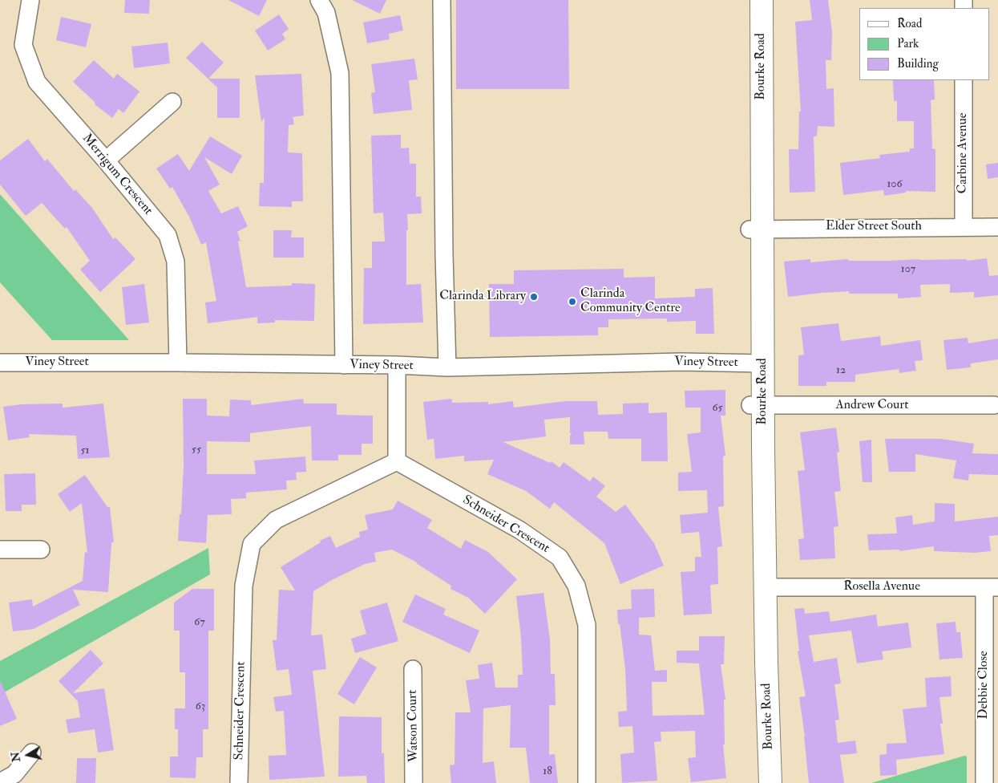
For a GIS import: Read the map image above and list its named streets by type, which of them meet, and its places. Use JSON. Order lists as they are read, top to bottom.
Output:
{
  "streets": {
    "main road": ["Bourke Road"],
    "street": [
      "Carbine Avenue",
      "Merrigum Crescent",
      "Elder Street South",
      "Viney Street",
      "Andrew Court",
      "Schneider Crescent",
      "Rosella Avenue",
      "Debbie Close",
      "Watson Court"
    ]
  },
  "crossings": [
    ["Bourke Road", "Elder Street South"],
    ["Bourke Road", "Viney Street"],
    ["Bourke Road", "Andrew Court"],
    ["Bourke Road", "Rosella Avenue"],
    ["Carbine Avenue", "Elder Street South"],
    ["Merrigum Crescent", "Viney Street"],
    ["Rosella Avenue", "Debbie Close"]
  ],
  "places": ["Clarinda Library", "Clarinda Community Centre"],
  "house_numbers": [
    "106",
    "107",
    "12",
    "65",
    "55",
    "51",
    "67",
    "63",
    "18"
  ],
  "legend": ["Road", "Park", "Building"],
  "north": "left"
}
